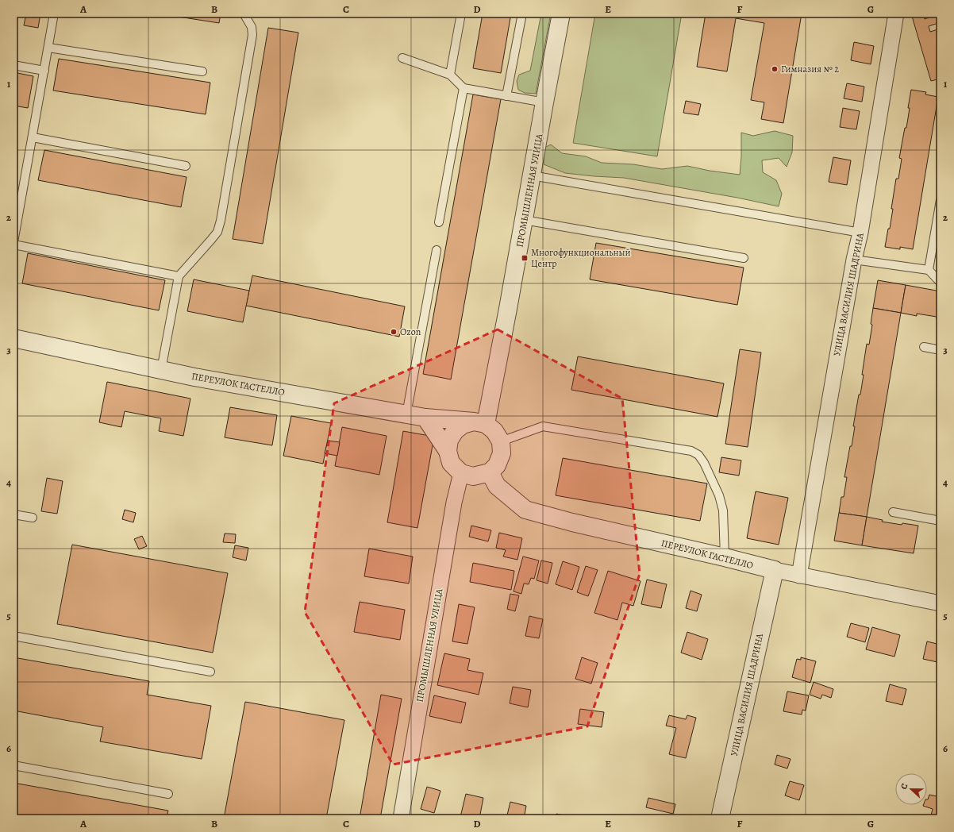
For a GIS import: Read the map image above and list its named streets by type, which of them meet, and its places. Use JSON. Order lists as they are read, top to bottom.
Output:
{
  "streets": {
    "street": ["ПРОМЫШЛЕННАЯ УЛИЦА", "УЛИЦА ВАСИЛИЯ ШАДРИНА", "ПЕРЕУЛОК ГАСТЕЛЛО"]
  },
  "crossings": [
    ["ПРОМЫШЛЕННАЯ УЛИЦА", "ПЕРЕУЛОК ГАСТЕЛЛО"],
    ["УЛИЦА ВАСИЛИЯ ШАДРИНА", "ПЕРЕУЛОК ГАСТЕЛЛО"]
  ],
  "places": {
    "other": ["Гимназия № 2", "Ozon"],
    "transit": ["Многофункциональный Центр"]
  },
  "north": "left",
  "grid": {
    "columns": [
      "A",
      "B",
      "C",
      "D",
      "E",
      "F",
      "G"
    ],
    "rows": [
      "1",
      "2",
      "3",
      "4",
      "5",
      "6"
    ]
  }
}
